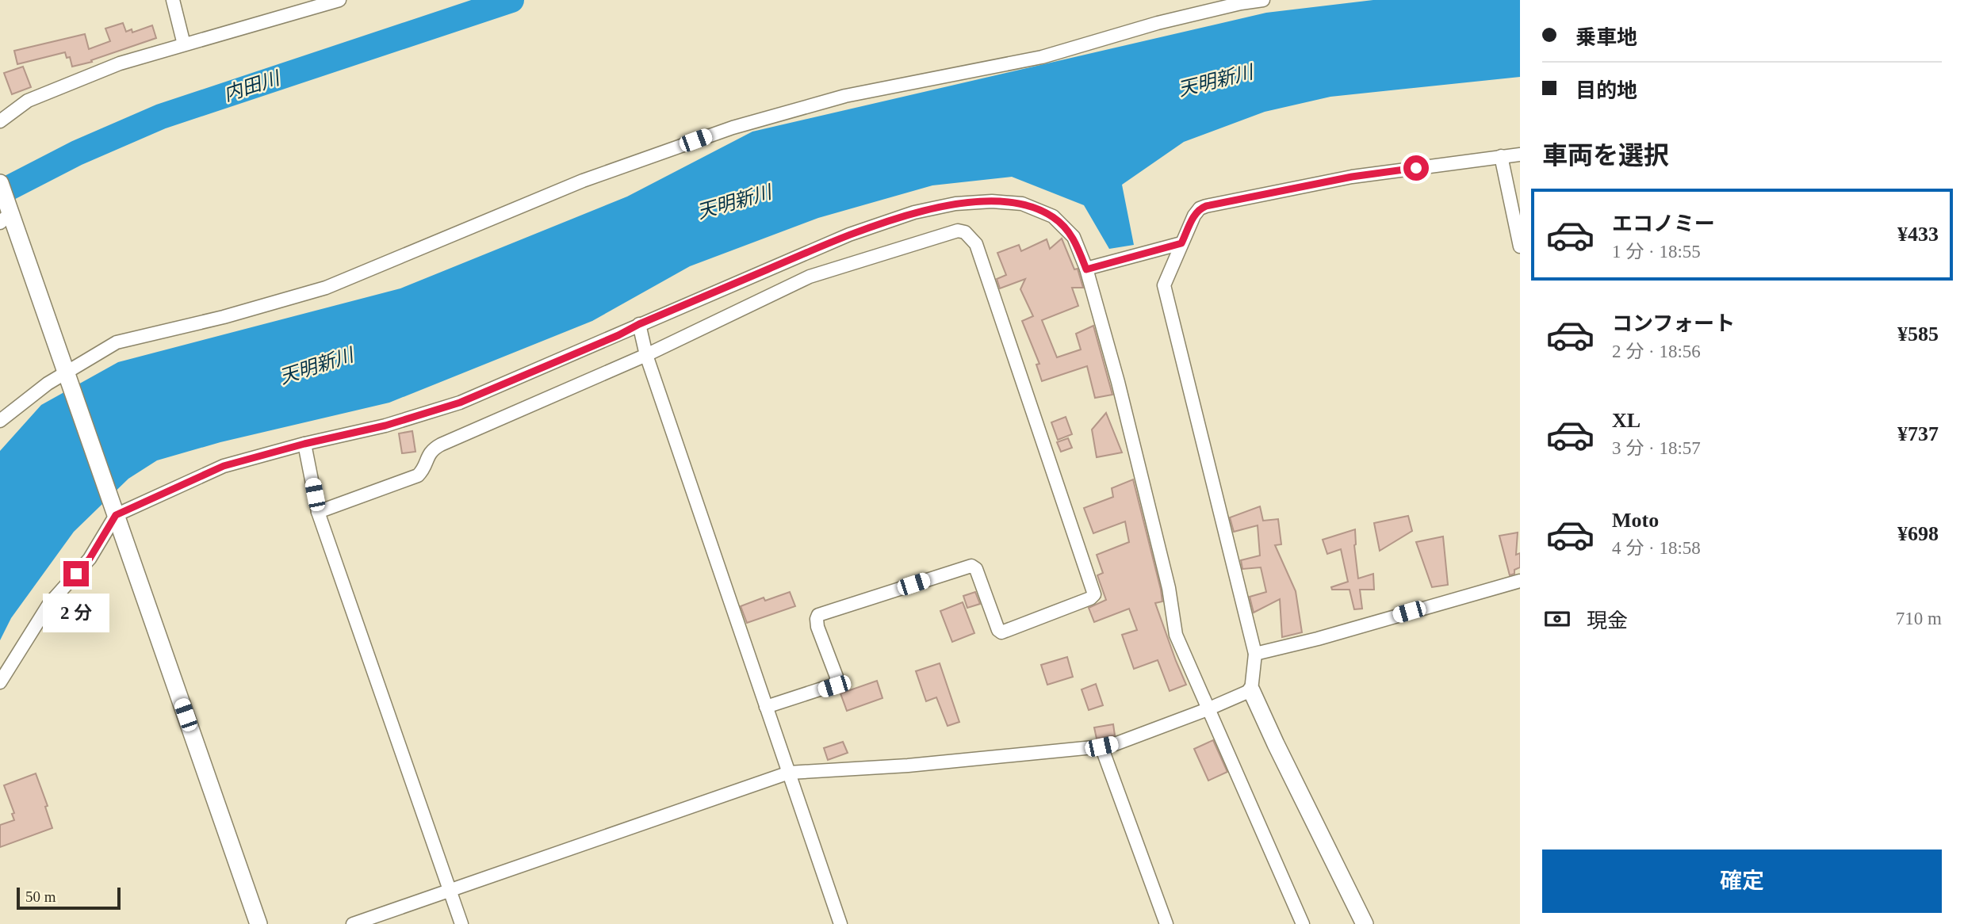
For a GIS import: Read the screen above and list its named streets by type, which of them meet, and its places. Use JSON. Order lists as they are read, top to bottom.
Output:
{
  "water": ["天明新川", "内田川"],
  "scale_bar": "50 m",
  "page": {
    "banner": ["乗車地", "目的地"],
    "heading": "車両を選択",
    "list": [
      {
        "name": "エコノミー",
        "note": "1 分 · 18:55",
        "value": "¥433"
      },
      {
        "name": "コンフォート",
        "note": "2 分 · 18:56",
        "value": "¥585"
      },
      {
        "name": "XL",
        "note": "3 分 · 18:57",
        "value": "¥737"
      },
      {
        "name": "Moto",
        "note": "4 分 · 18:58",
        "value": "¥698"
      }
    ],
    "pay": ["現金", "710 m"],
    "bubble": "2 分",
    "buttons": "確定",
    "scale": "50 m"
  }
}
